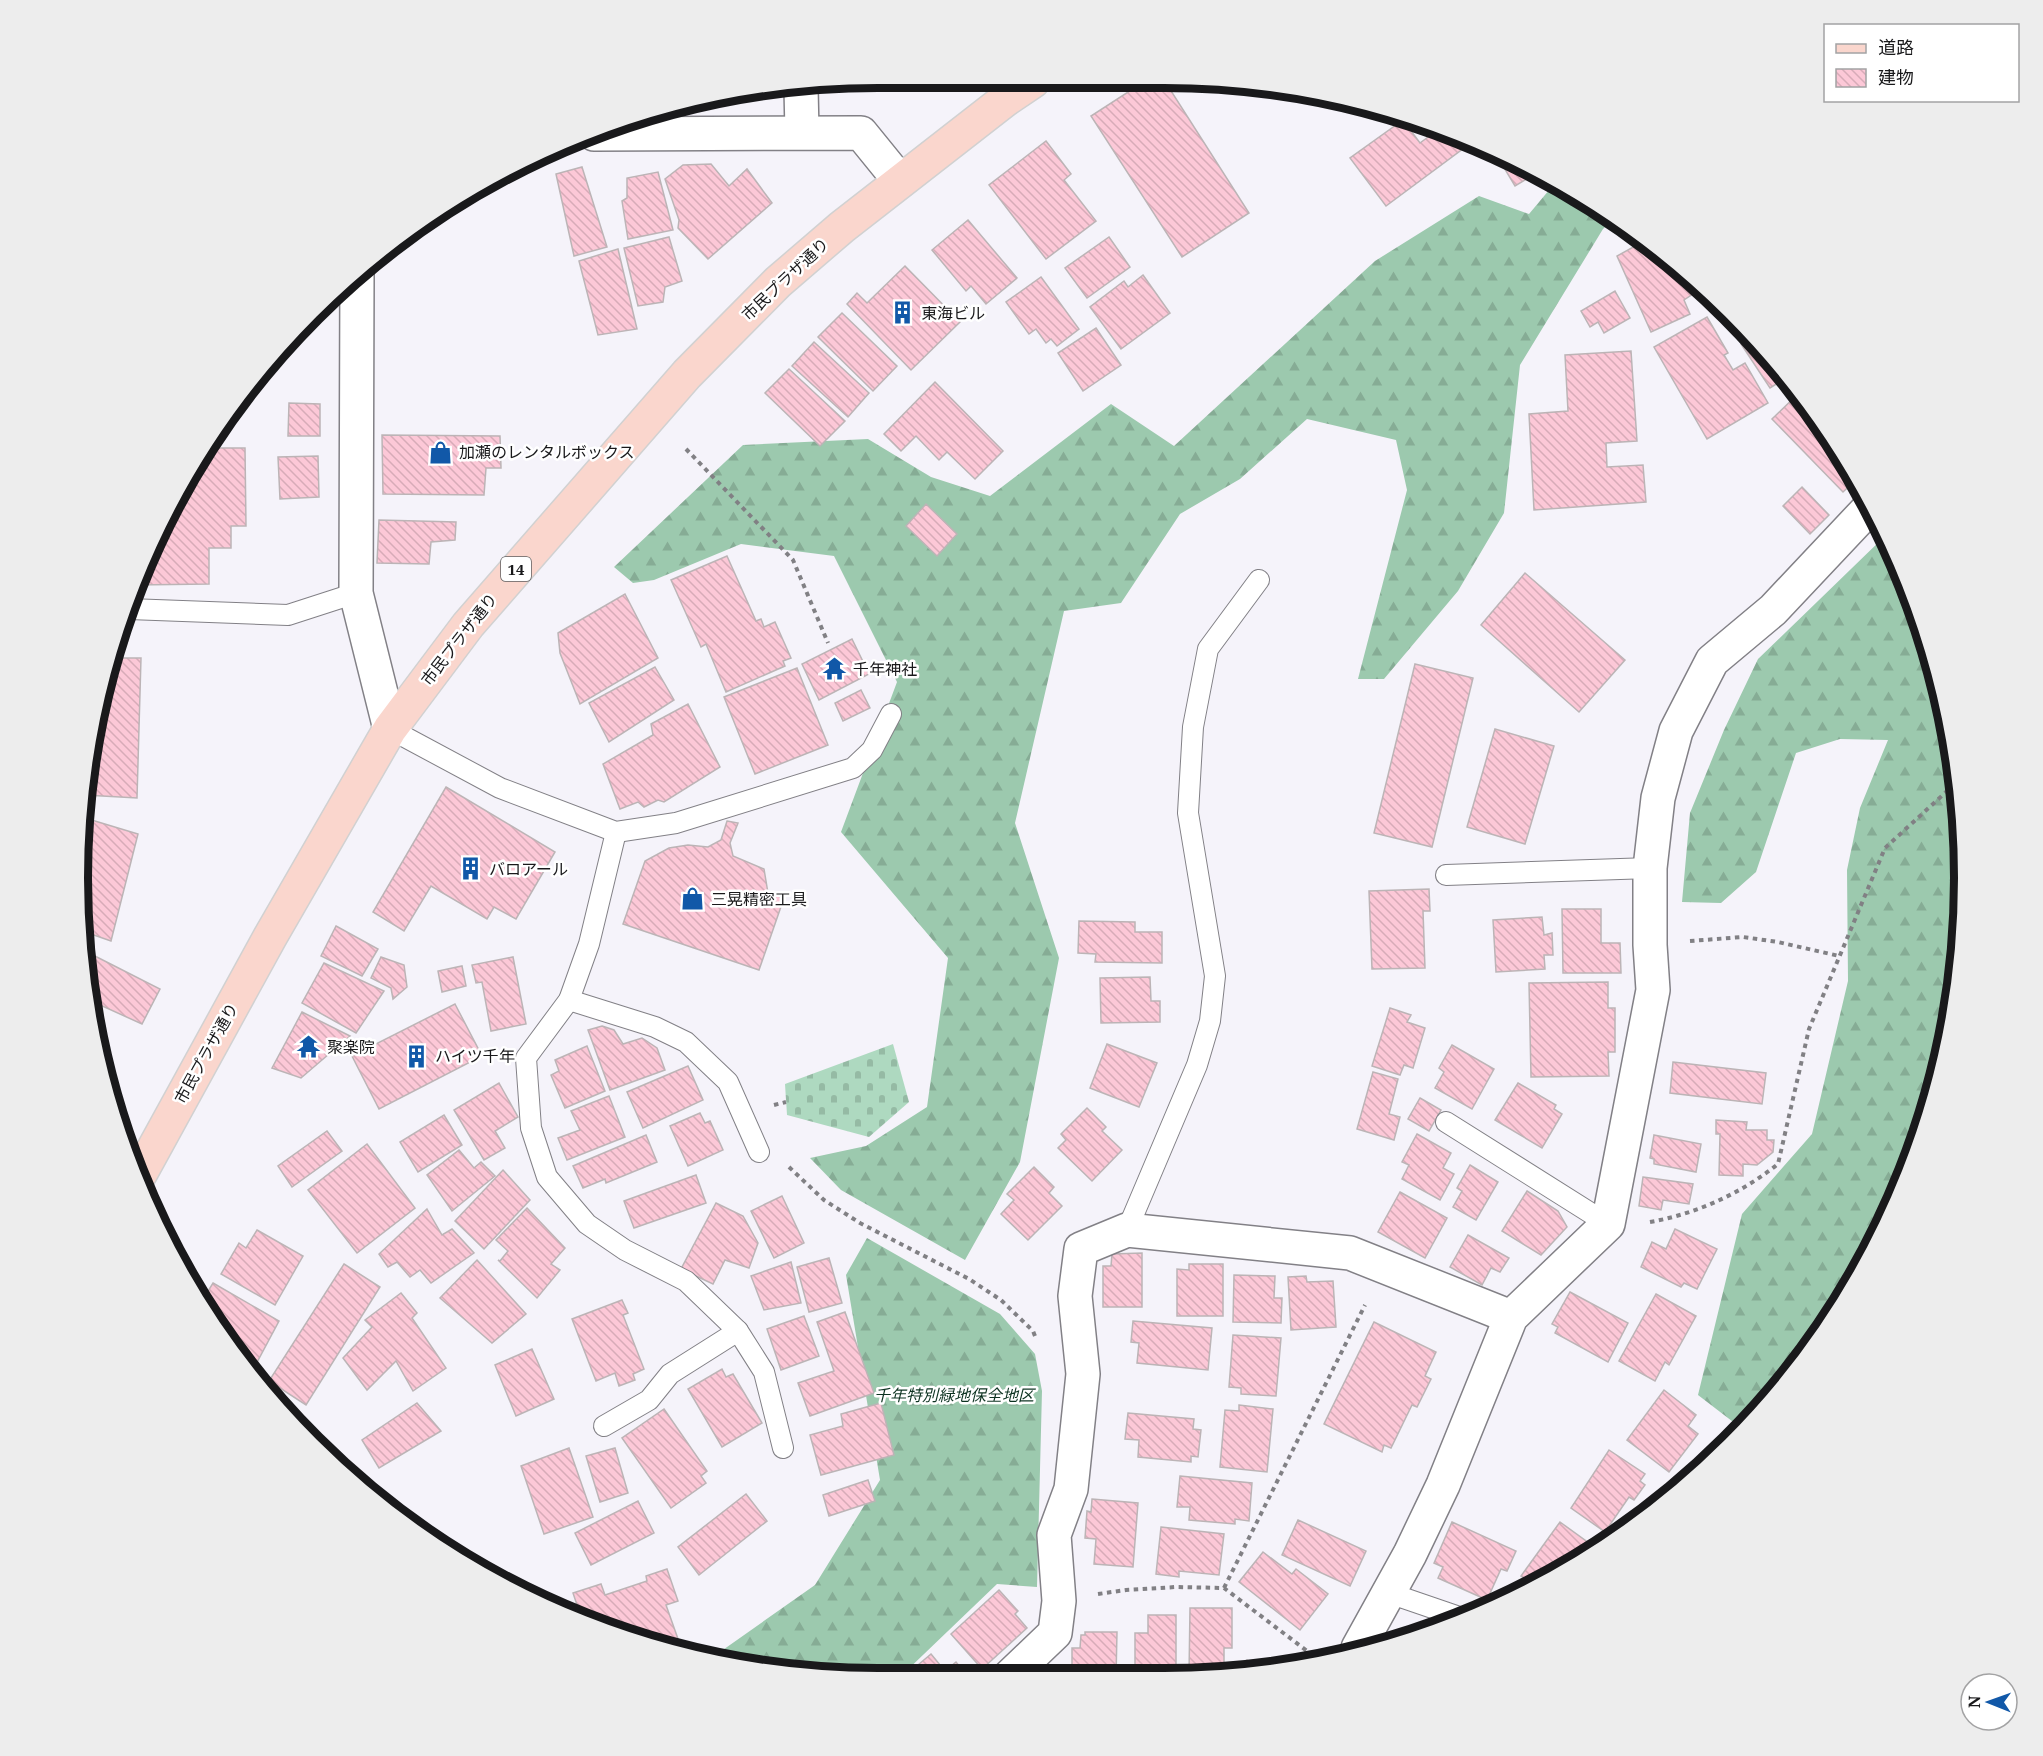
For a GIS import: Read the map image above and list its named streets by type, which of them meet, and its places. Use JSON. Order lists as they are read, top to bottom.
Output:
{
  "streets": {
    "main road": ["市民プラザ通り", "14"]
  },
  "parks": ["千年特別緑地保全地区"],
  "places": {
    "building": ["東海ビル", "バロアール", "ハイツ千年"],
    "shop": ["加瀬のレンタルボックス", "三晃精密工具"],
    "temple": ["千年神社", "聚楽院"]
  },
  "legend": ["道路", "建物"],
  "north": "left"
}
